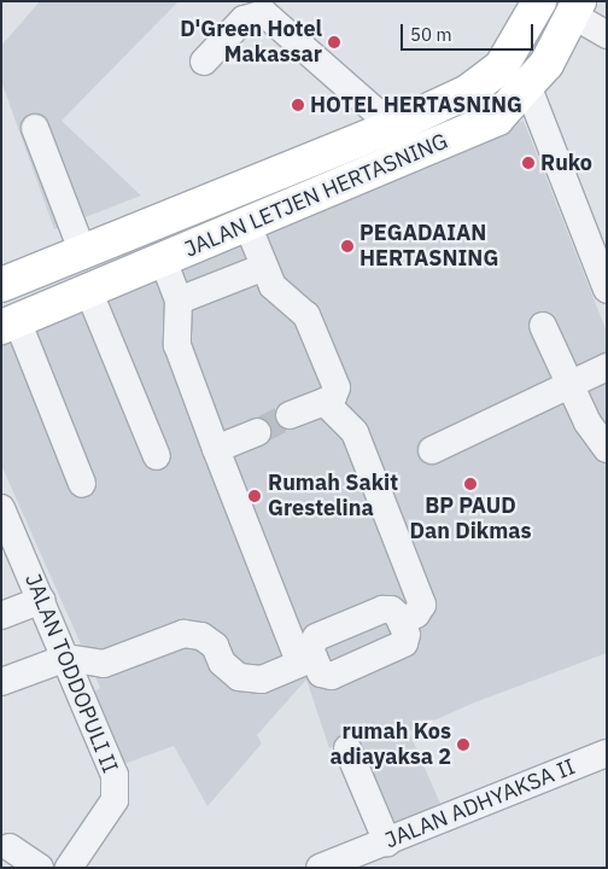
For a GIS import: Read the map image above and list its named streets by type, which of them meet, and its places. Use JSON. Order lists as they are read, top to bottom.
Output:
{
  "streets": {
    "main road": ["JALAN LETJEN HERTASNING"],
    "street": ["JALAN TODDOPULI II", "JALAN ADHYAKSA II"]
  },
  "places": [
    "D'Green Hotel Makassar",
    "HOTEL HERTASNING",
    "Ruko",
    "PEGADAIAN HERTASNING",
    "BP PAUD Dan Dikmas",
    "Rumah Sakit Grestelina",
    "rumah Kos adiayaksa 2"
  ],
  "scale_bar": "50 m"
}
